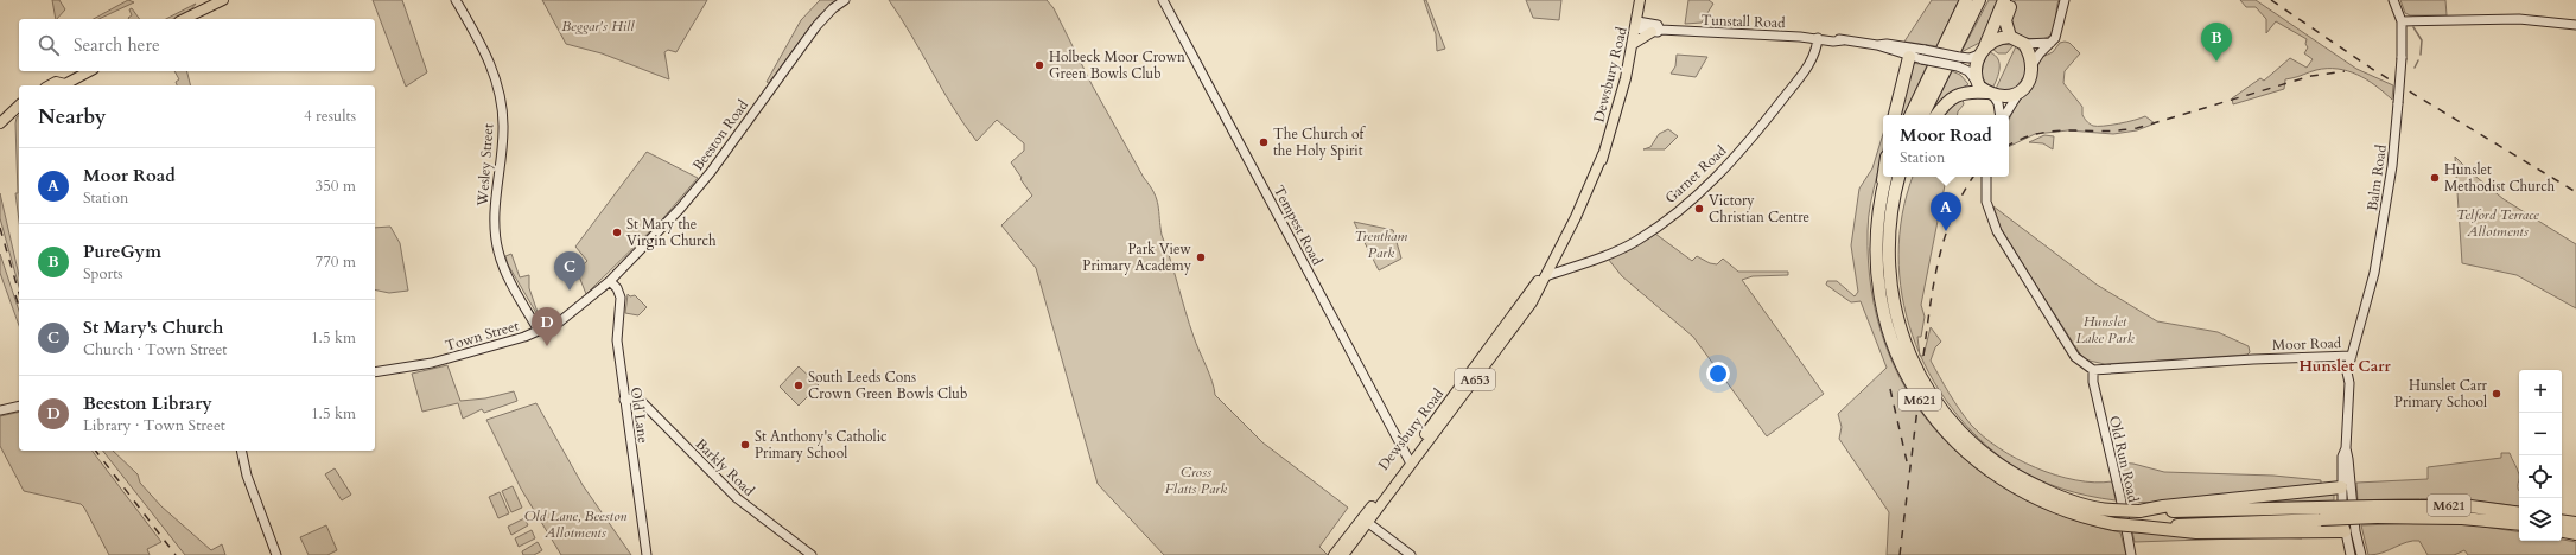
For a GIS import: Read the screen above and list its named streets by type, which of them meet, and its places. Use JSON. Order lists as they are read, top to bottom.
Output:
{
  "streets": {
    "highway": ["M621"],
    "main road": ["Dewsbury Road", "A653"],
    "street": [
      "Tunstall Road",
      "Beeston Road",
      "Wesley Street",
      "Garnet Road",
      "Balm Road",
      "Tempest Road",
      "Town Street",
      "Moor Road",
      "Old Lane",
      "Old Run Road",
      "Barkly Road"
    ]
  },
  "crossings": [
    ["Tunstall Road", "Dewsbury Road"],
    ["Tunstall Road", "Garnet Road"],
    ["Dewsbury Road", "Garnet Road"],
    ["Dewsbury Road", "Tempest Road"],
    ["Beeston Road", "Town Street"],
    ["Beeston Road", "Old Lane"],
    ["Wesley Street", "Town Street"],
    ["Balm Road", "Moor Road"],
    ["Balm Road", "M621"],
    ["Town Street", "Old Lane"],
    ["Moor Road", "Old Run Road"],
    ["Old Lane", "Barkly Road"]
  ],
  "districts": ["Hunslet Carr"],
  "parks": [
    "Beggar's Hill",
    "Telford Terrace Allotments",
    "Trentham Park",
    "Hunslet Lake Park",
    "Cross Flatts Park",
    "Old Lane, Beeston Allotments"
  ],
  "places": [
    "Holbeck Moor Crown Green Bowls Club",
    "The Church of the Holy Spirit",
    "Hunslet Methodist Church",
    "Victory Christian Centre",
    "St Mary the Virgin Church",
    "Park View Primary Academy",
    "South Leeds Cons Crown Green Bowls Club",
    "Hunslet Carr Primary School",
    "St Anthony's Catholic Primary School"
  ],
  "page": {
    "search": "Search here",
    "pins": [
      "B",
      "A",
      "C",
      "D"
    ],
    "heading": ["Nearby", "4 results"],
    "popup": ["Moor Road", "Station"],
    "list": [
      {
        "mark": "A",
        "name": "Moor Road",
        "note": "Station",
        "value": "350 m"
      },
      {
        "mark": "B",
        "name": "PureGym",
        "note": "Sports",
        "value": "770 m"
      },
      {
        "mark": "C",
        "name": "St Mary's Church",
        "note": "Church · Town Street",
        "value": "1.5 km"
      },
      {
        "mark": "D",
        "name": "Beeston Library",
        "note": "Library · Town Street",
        "value": "1.5 km"
      }
    ],
    "map_buttons": ["+", "−"]
  }
}
